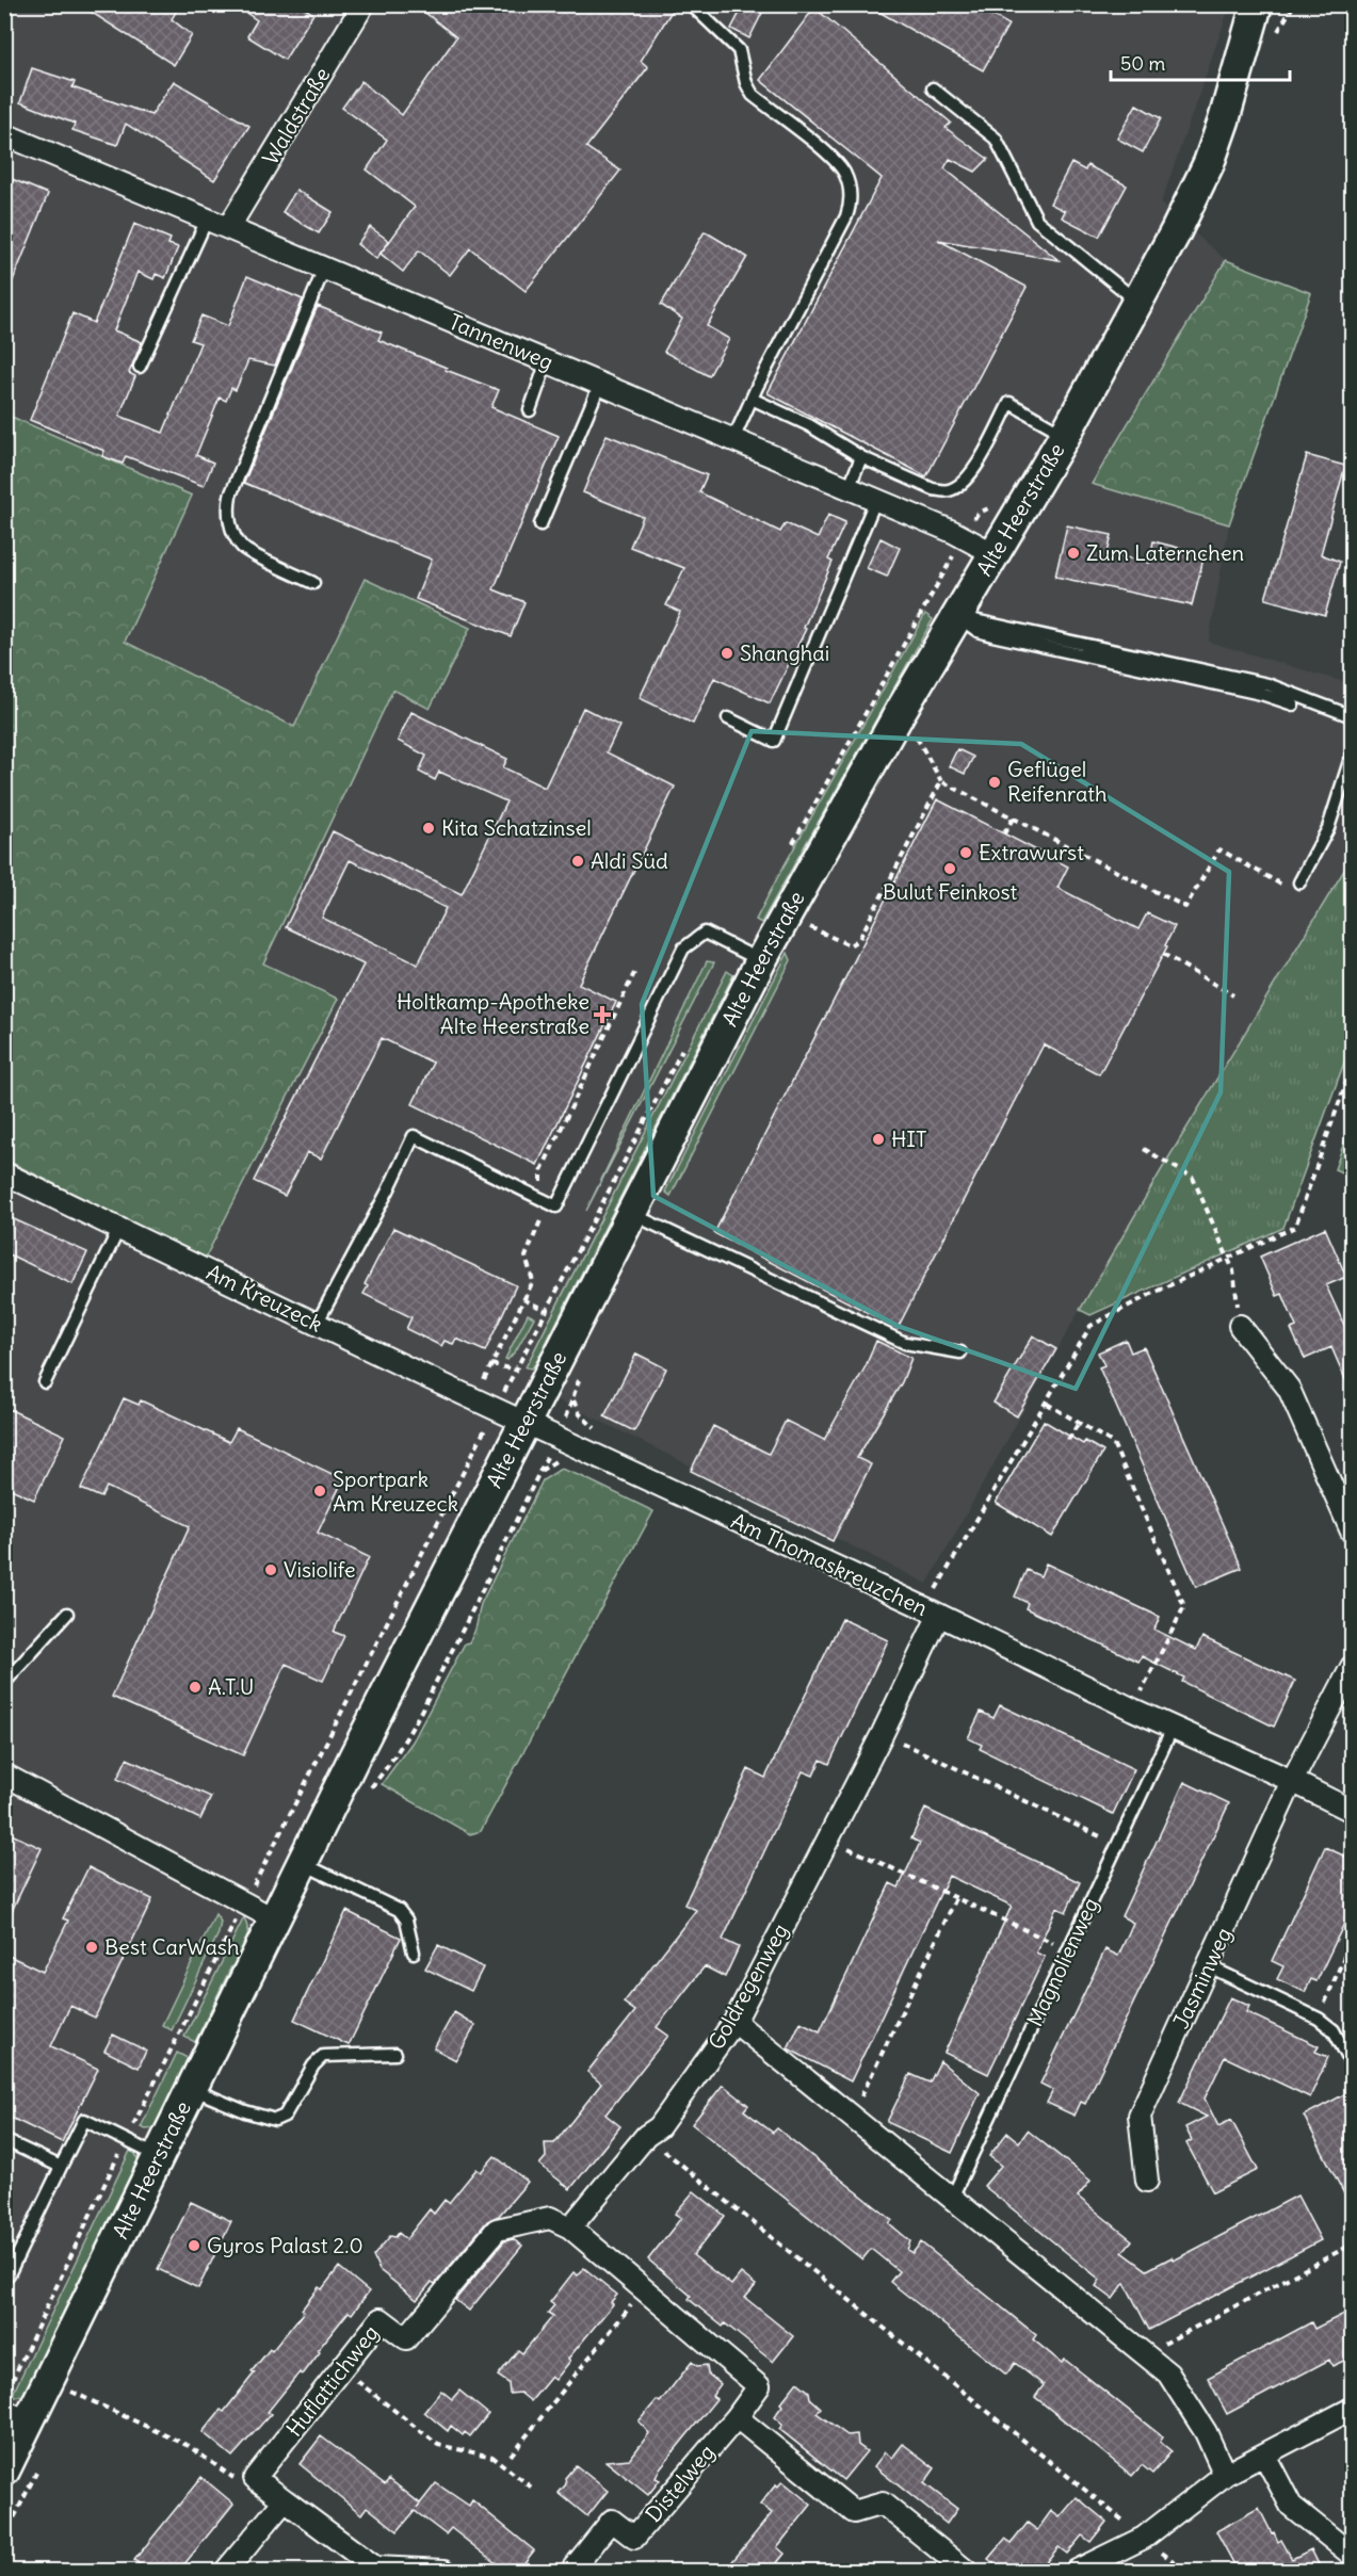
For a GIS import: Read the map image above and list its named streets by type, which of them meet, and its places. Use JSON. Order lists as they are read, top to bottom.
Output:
{
  "streets": {
    "street": [
      "Waldstraße",
      "Tannenweg",
      "Alte Heerstraße",
      "Am Kreuzeck",
      "Am Thomaskreuzchen",
      "Jasminweg",
      "Goldregenweg",
      "Huflattichweg",
      "Distelweg"
    ],
    "lane": ["Magnolienweg"]
  },
  "crossings": [
    ["Waldstraße", "Tannenweg"],
    ["Tannenweg", "Alte Heerstraße"],
    ["Alte Heerstraße", "Am Kreuzeck"],
    ["Alte Heerstraße", "Am Thomaskreuzchen"],
    ["Am Kreuzeck", "Am Thomaskreuzchen"],
    ["Am Thomaskreuzchen", "Magnolienweg"],
    ["Am Thomaskreuzchen", "Jasminweg"],
    ["Am Thomaskreuzchen", "Goldregenweg"],
    ["Huflattichweg", "Distelweg"]
  ],
  "places": {
    "other": [
      "Zum Laternchen",
      "Shanghai",
      "Geflügel Reifenrath",
      "Kita Schatzinsel",
      "Extrawurst",
      "Aldi Süd",
      "Bulut Feinkost",
      "HIT",
      "Sportpark Am Kreuzeck",
      "Visiolife",
      "A.T.U",
      "Best CarWash",
      "Gyros Palast 2.0"
    ],
    "health": ["Holtkamp-Apotheke Alte Heerstraße"]
  },
  "scale_bar": "50 m"
}
